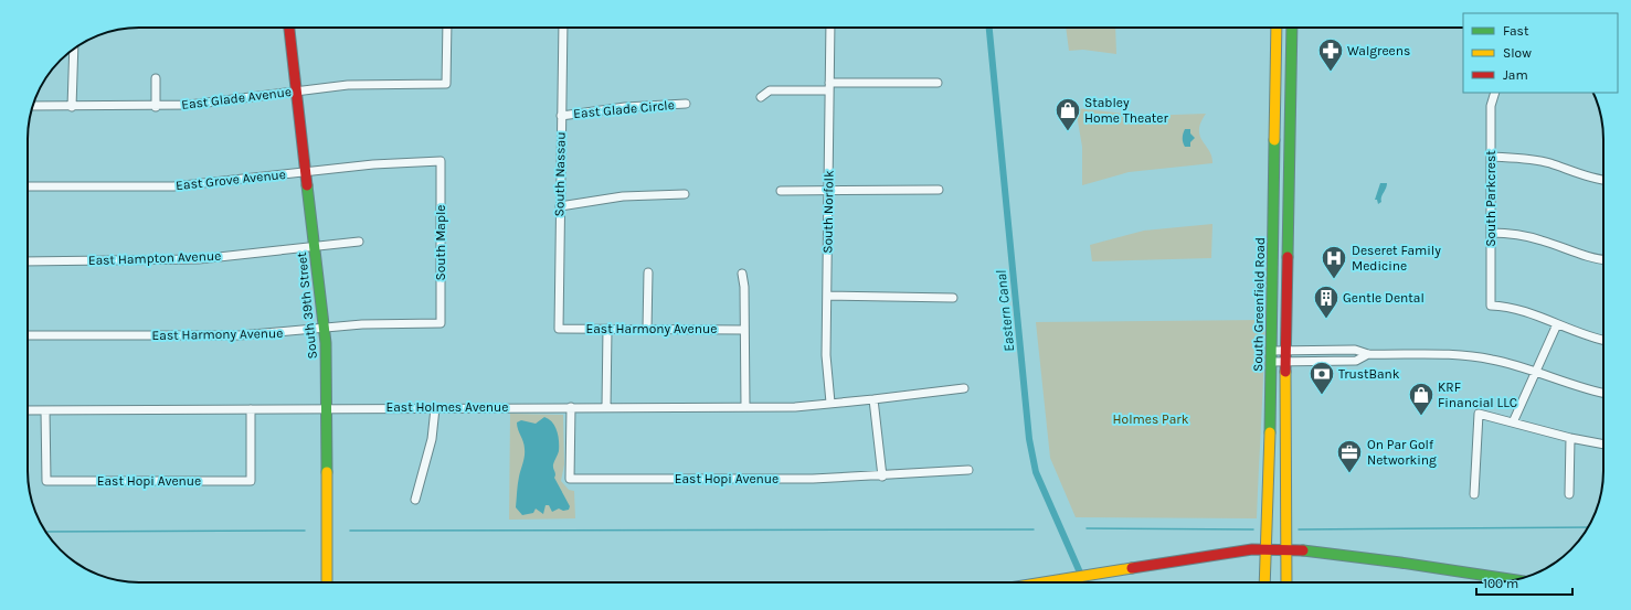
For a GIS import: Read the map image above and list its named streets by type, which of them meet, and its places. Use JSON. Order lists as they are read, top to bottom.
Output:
{
  "streets": {
    "main road": ["South Greenfield Road", "South 39th Street"],
    "street": [
      "East Glade Avenue",
      "East Glade Circle",
      "South Nassau",
      "East Grove Avenue",
      "South Parkcrest",
      "South Norfolk",
      "South Maple",
      "East Hampton Avenue",
      "East Harmony Avenue",
      "East Holmes Avenue",
      "East Hopi Avenue"
    ]
  },
  "crossings": [
    ["East Glade Avenue", "South 39th Street"],
    ["East Glade Circle", "South Nassau"],
    ["South Nassau", "East Harmony Avenue"],
    ["East Grove Avenue", "South Maple"],
    ["East Grove Avenue", "South 39th Street"],
    ["South Norfolk", "East Holmes Avenue"],
    ["South Maple", "East Harmony Avenue"],
    ["East Hampton Avenue", "South 39th Street"],
    ["South 39th Street", "East Harmony Avenue"],
    ["South 39th Street", "East Holmes Avenue"],
    ["East Holmes Avenue", "East Hopi Avenue"]
  ],
  "water": ["Eastern Canal"],
  "parks": ["Holmes Park"],
  "places": {
    "pharmacy": ["Walgreens"],
    "shop": ["Stabley Home Theater", "KRF Financial LLC"],
    "hospital": ["Deseret Family Medicine"],
    "building": ["Gentle Dental"],
    "bank": ["TrustBank"],
    "office": ["On Par Golf Networking"]
  },
  "legend": ["Fast", "Slow", "Jam"],
  "scale_bar": "100 m"
}
